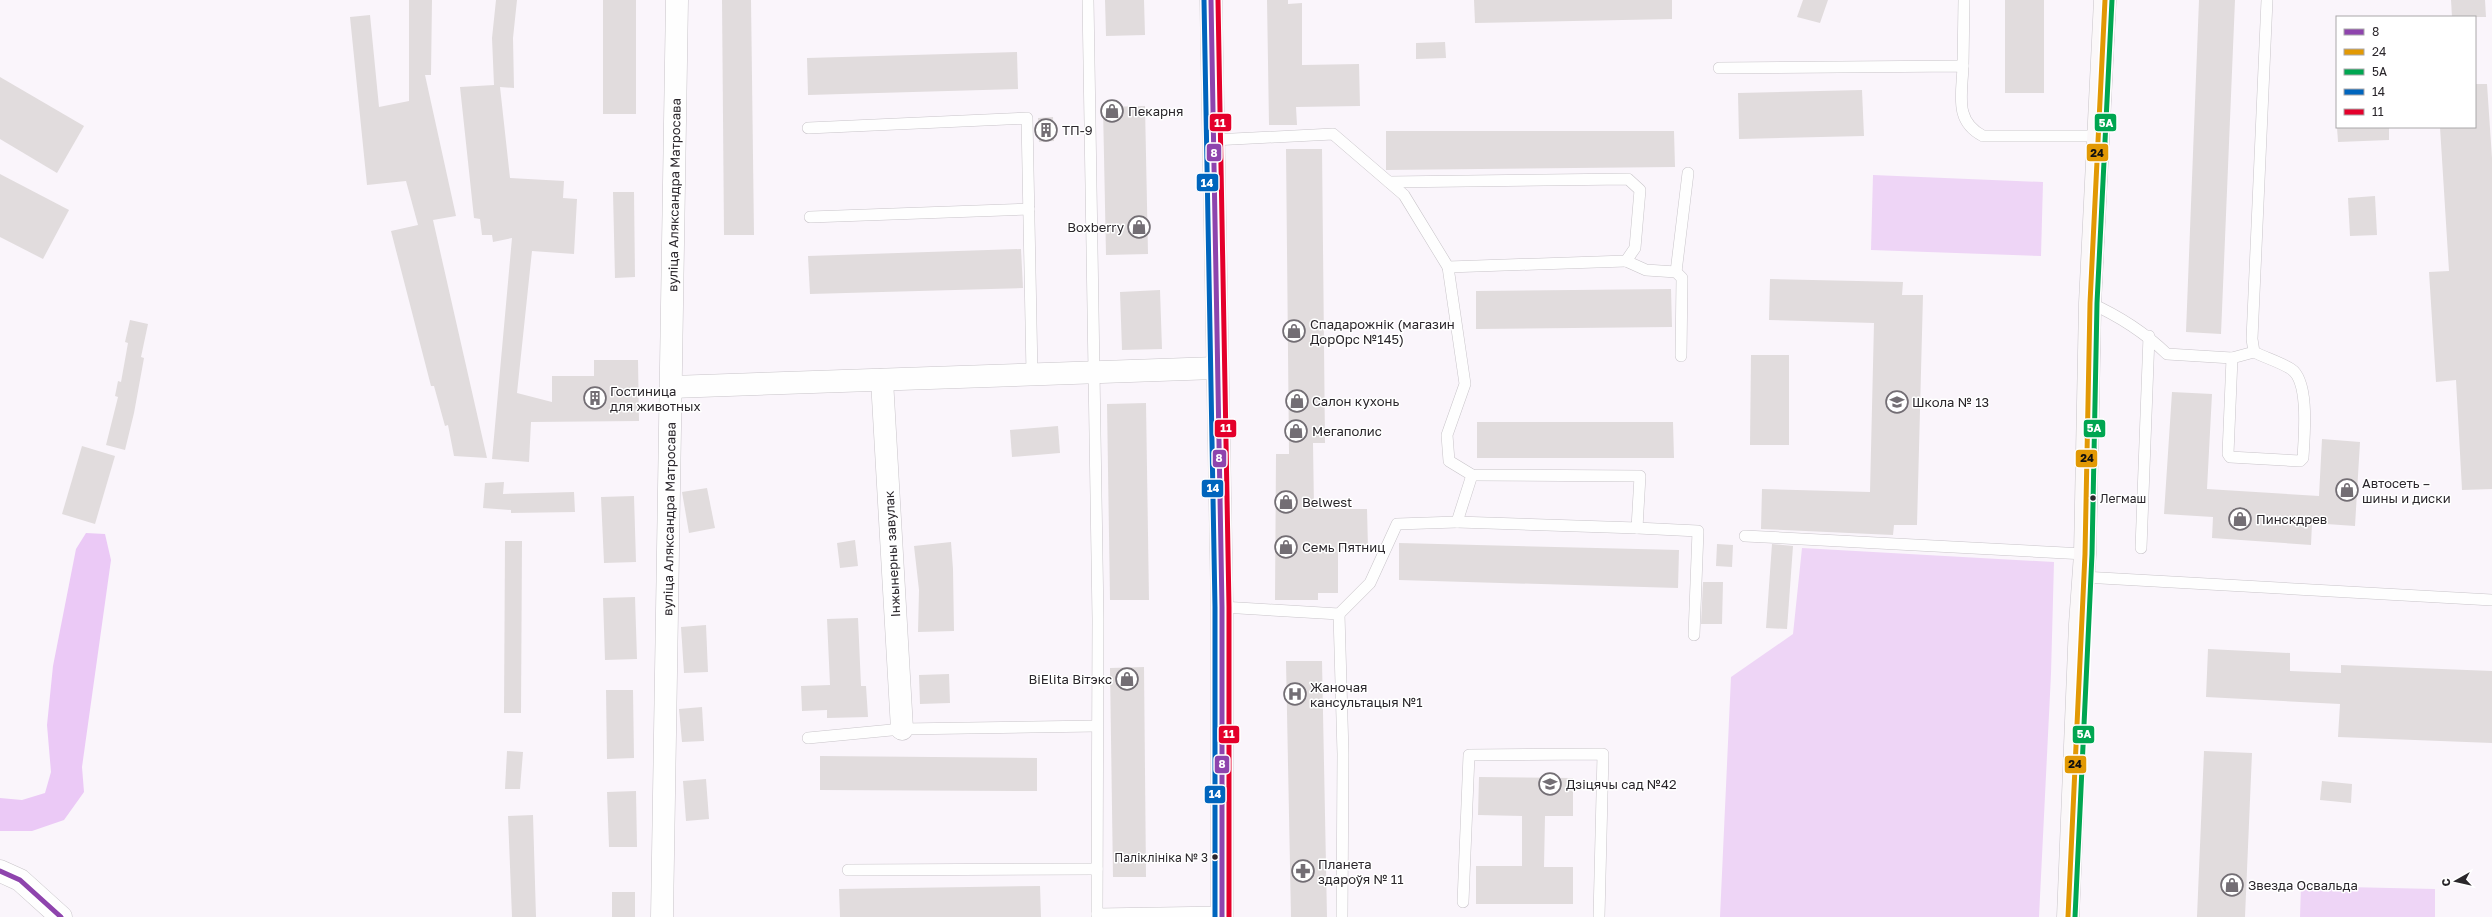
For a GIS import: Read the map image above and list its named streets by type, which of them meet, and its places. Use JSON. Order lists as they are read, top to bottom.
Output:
{
  "streets": {
    "street": ["вуліца Аляксандра Матросава", "Інжынерны завулак"]
  },
  "places": {
    "shop": [
      "Пекарня",
      "Boxberry",
      "Спадарожнік (магазин ДорОрс №145)",
      "Салон кухонь",
      "Мегаполис",
      "Автосеть – шины и диски",
      "Belwest",
      "Пинскдрев",
      "Семь Пятниц",
      "ВiElita Вітэкс",
      "Звезда Освальда"
    ],
    "building": ["ТП-9", "Гостиница для животных"],
    "school or university": ["Школа № 13", "Дзіцячы сад №42"],
    "other": ["Легмаш", "Паліклініка № 3"],
    "hospital": ["Жаночая кансультацыя №1"],
    "pharmacy": ["Планета здароўя № 11"]
  },
  "lines": [
    "transit line 8",
    "transit line 24",
    "transit line 5А",
    "transit line 14",
    "transit line 11"
  ],
  "legend": [
    "8",
    "24",
    "5А",
    "14",
    "11"
  ],
  "north": "left"
}
